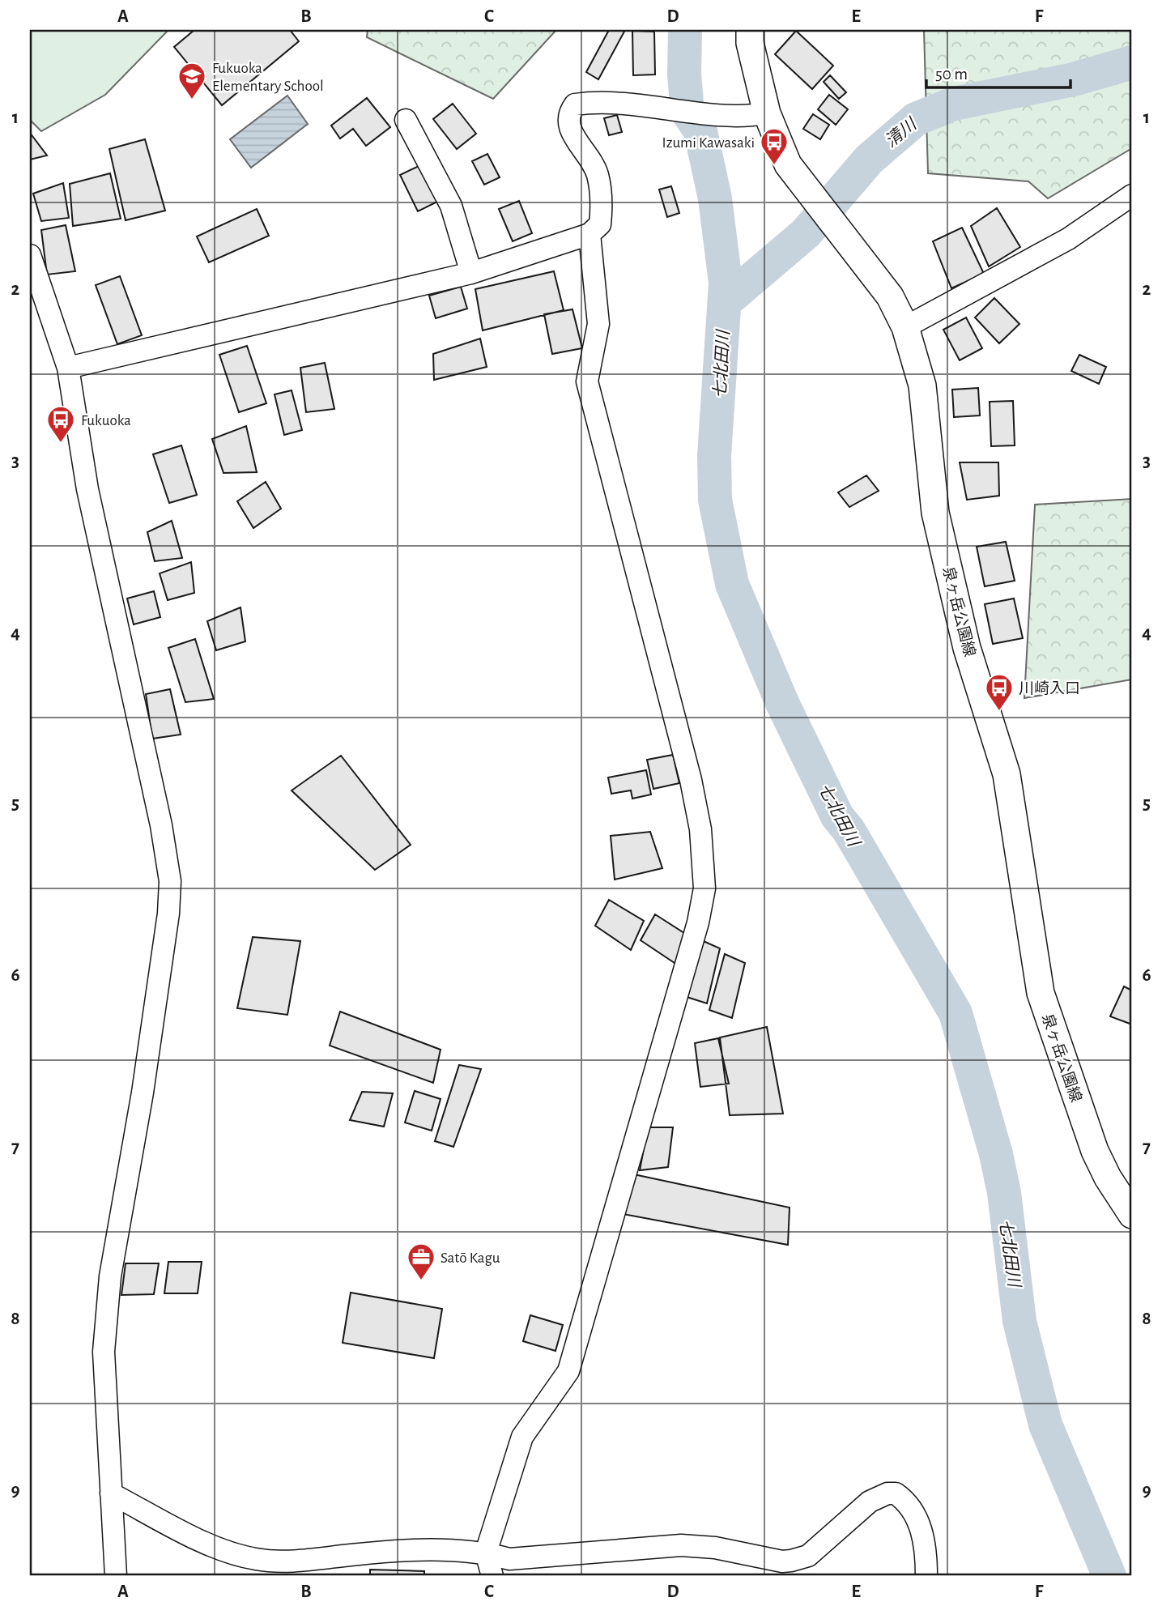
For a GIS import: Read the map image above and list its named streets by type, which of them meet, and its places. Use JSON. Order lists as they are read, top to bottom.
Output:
{
  "streets": {
    "main road": ["泉ヶ岳公園線"]
  },
  "water": ["清川", "七北田川"],
  "places": {
    "school or university": ["Fukuoka Elementary School"],
    "bus stop": ["Izumi Kawasaki", "Fukuoka", "川崎入口"],
    "office": ["Satō Kagu"]
  },
  "scale_bar": "50 m",
  "grid": {
    "columns": [
      "A",
      "B",
      "C",
      "D",
      "E",
      "F"
    ],
    "rows": [
      "1",
      "2",
      "3",
      "4",
      "5",
      "6",
      "7",
      "8",
      "9"
    ]
  }
}
